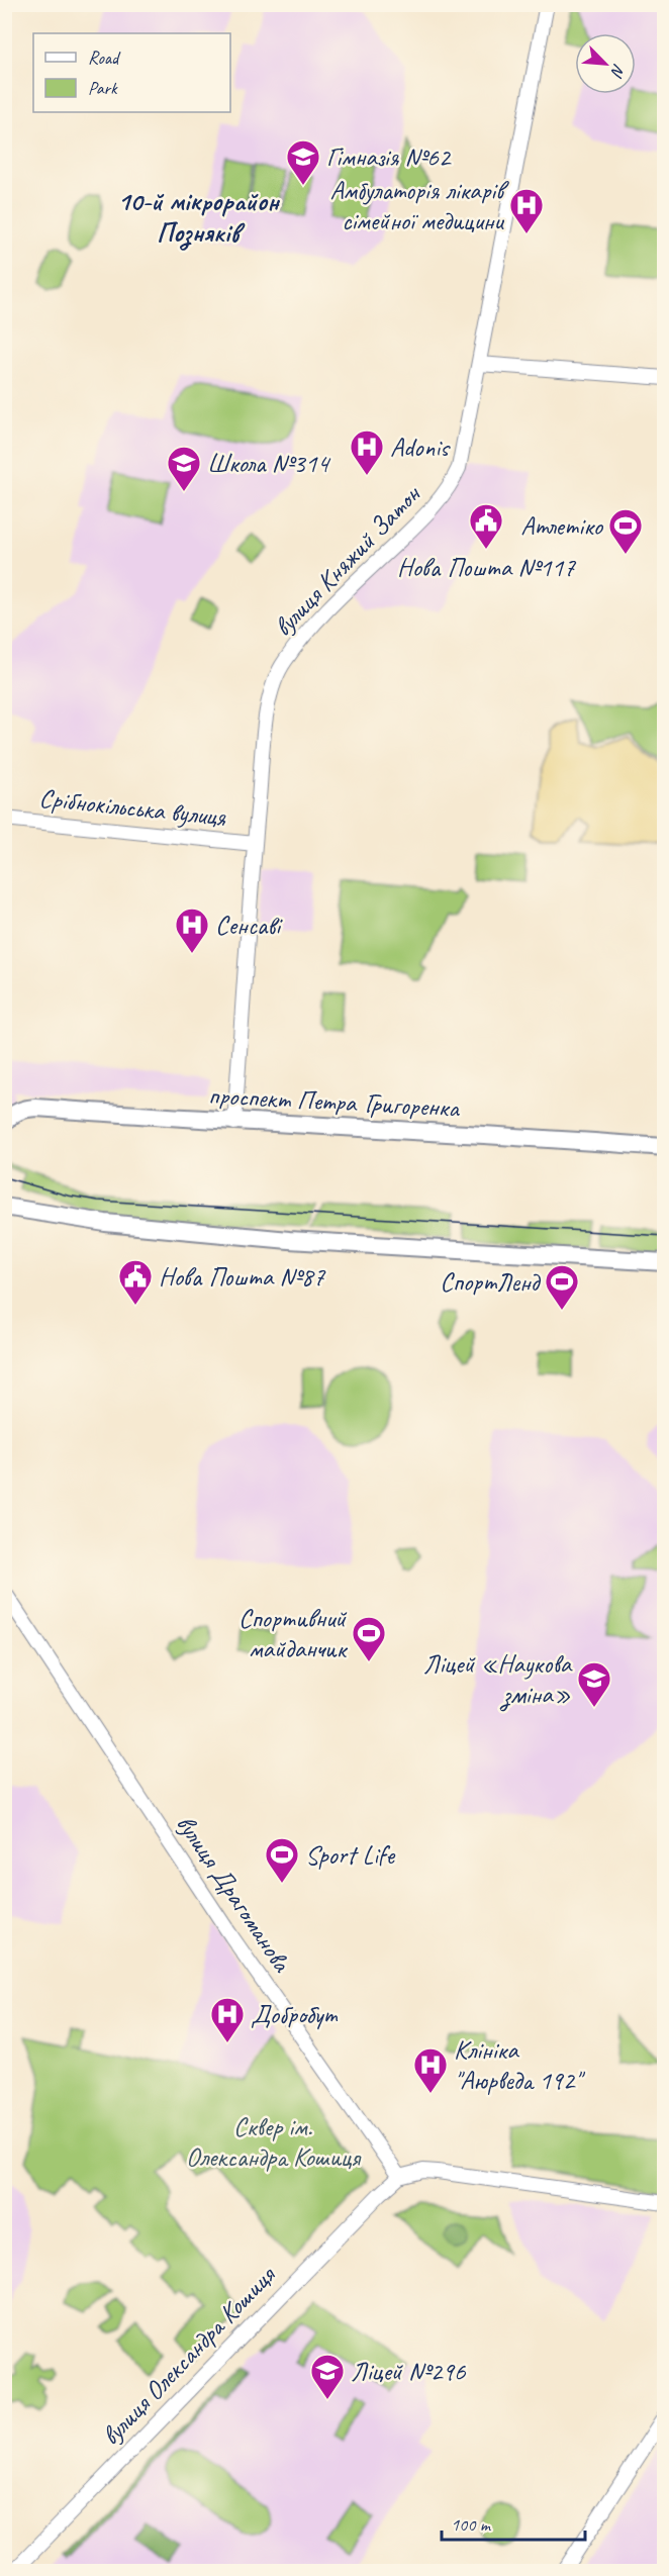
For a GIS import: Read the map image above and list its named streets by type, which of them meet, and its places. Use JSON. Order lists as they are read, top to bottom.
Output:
{
  "streets": {
    "main road": ["проспект Петра Григоренка"],
    "street": [
      "вулиця Княжий Затон",
      "Срібнокільська вулиця",
      "вулиця Драгоманова",
      "вулиця Олександра Кошиця"
    ]
  },
  "crossings": [
    ["вулиця Княжий Затон", "Срібнокільська вулиця"],
    ["вулиця Княжий Затон", "проспект Петра Григоренка"],
    ["вулиця Драгоманова", "вулиця Олександра Кошиця"]
  ],
  "districts": ["10-й мікрорайон Позняків"],
  "parks": ["Сквер ім. Олександра Кошиця"],
  "places": {
    "school or university": [
      "Гімназія №62",
      "Школа №314",
      "Ліцей «Наукова зміна»",
      "Ліцей №296"
    ],
    "hospital": [
      "Амбулаторія лікарів сімейної медицини",
      "Adonis",
      "Сенсаві",
      "Добробут",
      "Клініка \"Аюрведа 192\""
    ],
    "public building": ["Нова Пошта №117", "Нова Пошта №87"],
    "sports": [
      "Атлетіко",
      "СпортЛенд",
      "Спортивний майданчик",
      "Sport Life"
    ]
  },
  "legend": ["Road", "Park"],
  "scale_bar": "100 m",
  "north": "bottom right"
}
